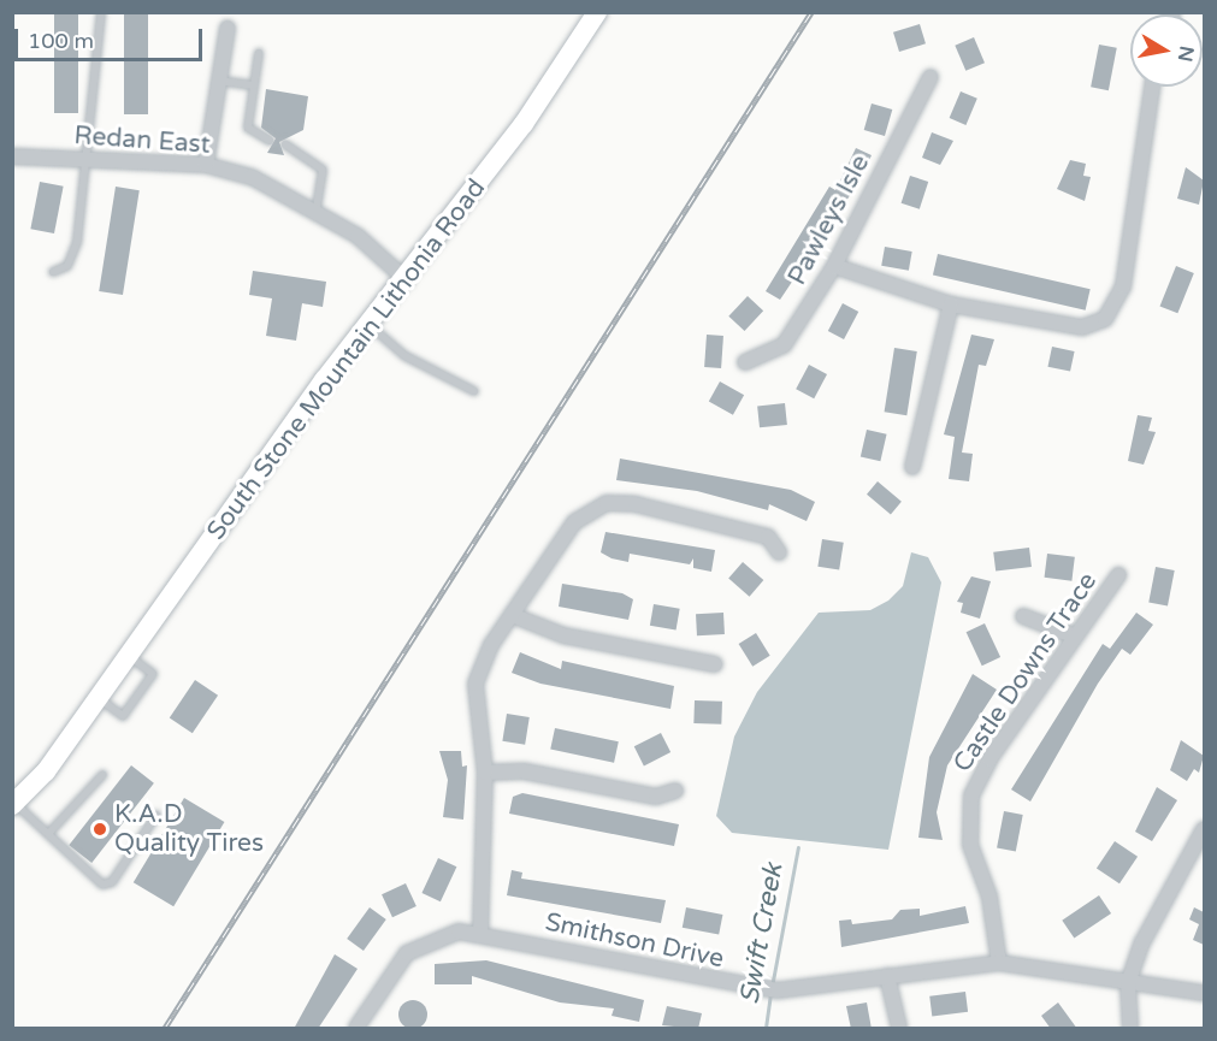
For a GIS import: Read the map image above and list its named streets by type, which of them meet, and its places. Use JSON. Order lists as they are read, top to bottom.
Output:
{
  "streets": {
    "main road": ["South Stone Mountain Lithonia Road"],
    "street": [
      "Redan East",
      "Pawleys Isle",
      "Castle Downs Trace",
      "Smithson Drive"
    ]
  },
  "crossings": [
    ["Redan East", "South Stone Mountain Lithonia Road"],
    ["Castle Downs Trace", "Smithson Drive"]
  ],
  "water": ["Swift Creek"],
  "places": ["K.A.D Quality Tires"],
  "scale_bar": "100 m",
  "north": "right"
}
